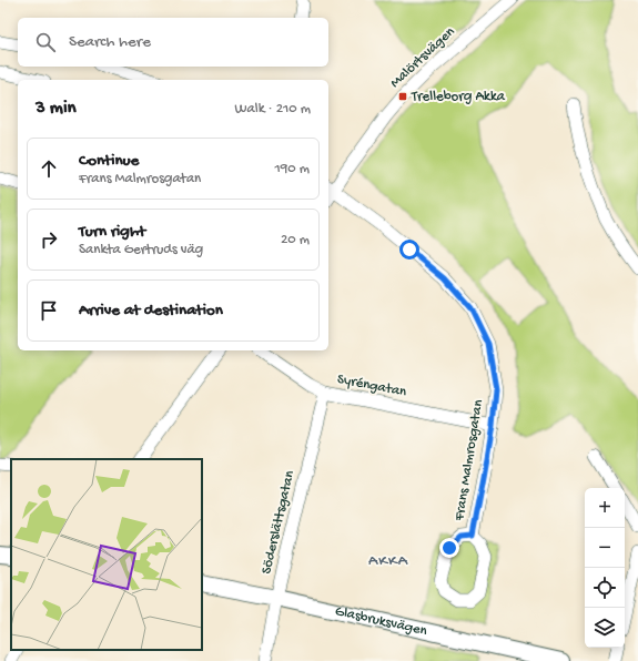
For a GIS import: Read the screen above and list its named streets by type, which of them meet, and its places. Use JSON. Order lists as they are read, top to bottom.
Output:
{
  "streets": {
    "main road": ["Glasbruksvägen"],
    "street": [
      "Malörtsvägen",
      "Syréngatan",
      "Frans Malmrosgatan",
      "Söderslättsgatan"
    ]
  },
  "crossings": [
    ["Malörtsvägen", "Frans Malmrosgatan"],
    ["Syréngatan", "Frans Malmrosgatan"],
    ["Syréngatan", "Söderslättsgatan"],
    ["Söderslättsgatan", "Glasbruksvägen"]
  ],
  "districts": ["AKKA"],
  "places": {
    "transit": ["Trelleborg Akka"]
  },
  "page": {
    "search": "Search here",
    "heading": ["3 min", "Walk · 210 m"],
    "list": [
      ["Continue", "Frans Malmrosgatan", "190 m"],
      ["Turn right", "Sankta Gertruds väg", "20 m"],
      "Arrive at destination"
    ],
    "map_buttons": ["+", "−"]
  }
}
